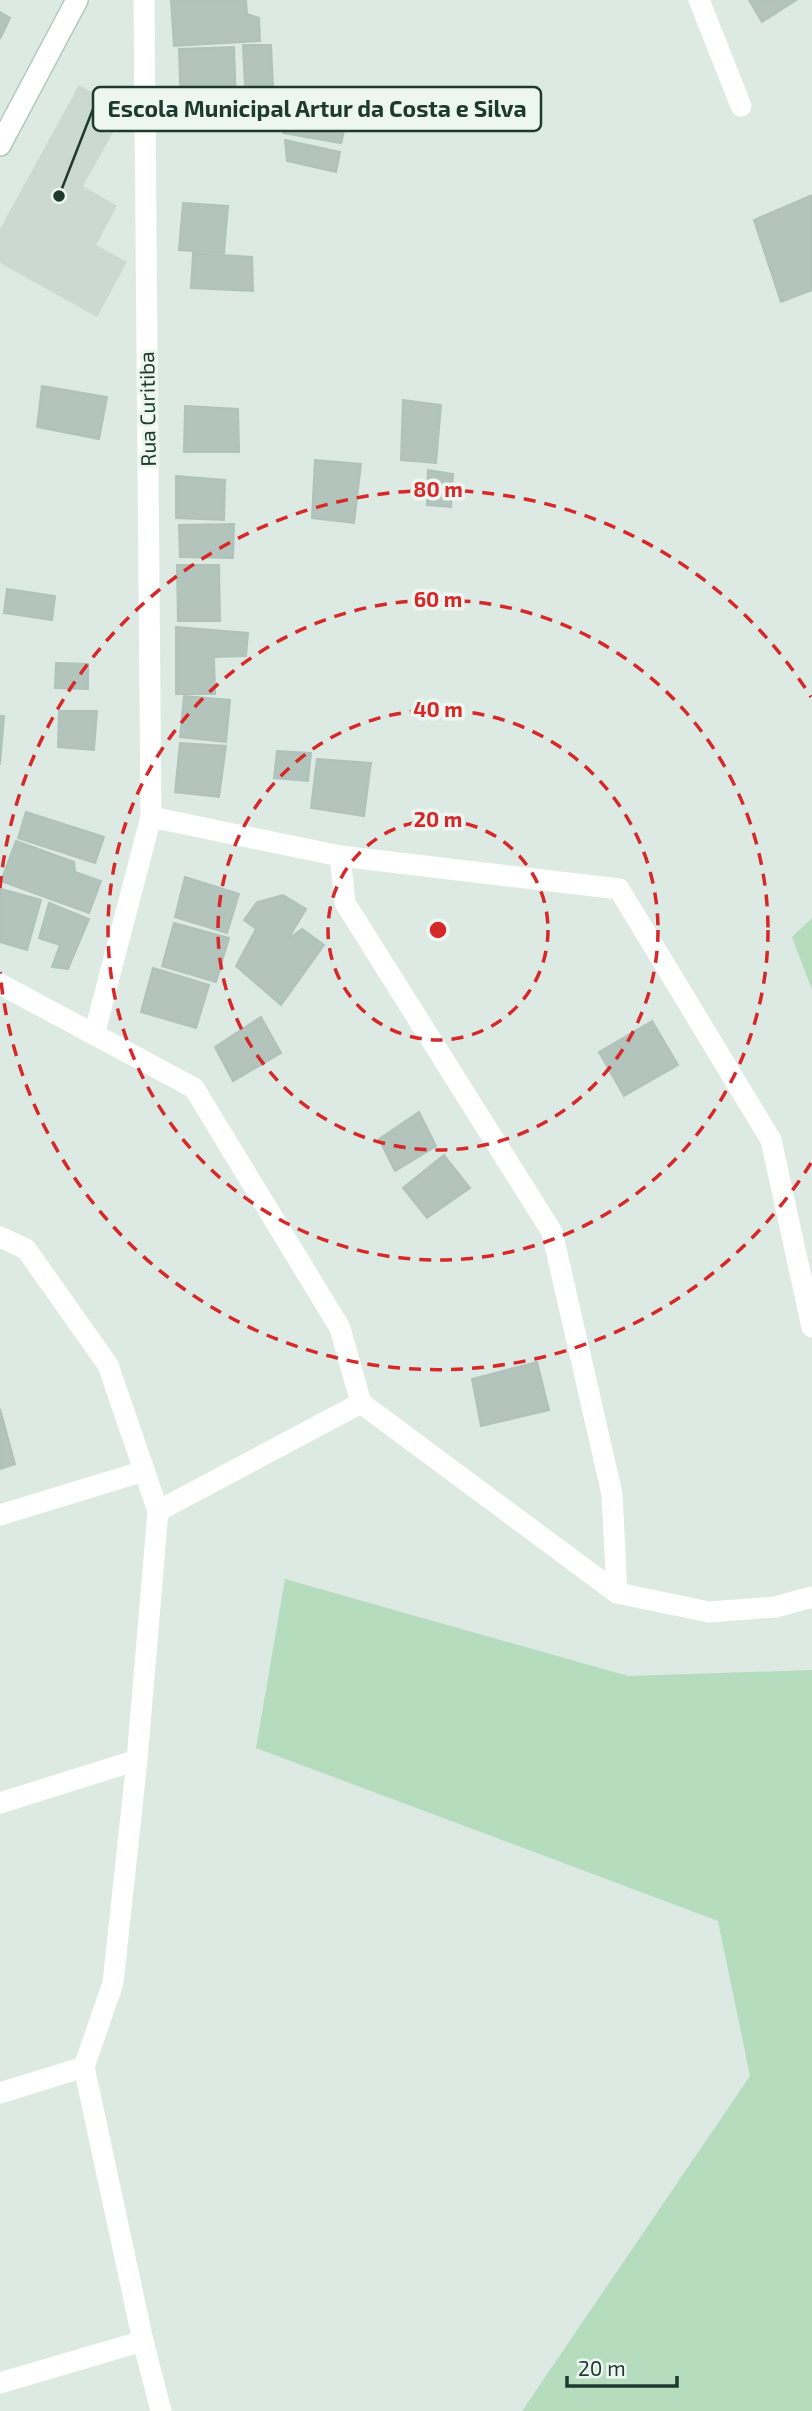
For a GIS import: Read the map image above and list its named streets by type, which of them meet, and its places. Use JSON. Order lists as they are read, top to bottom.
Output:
{
  "streets": {
    "street": ["Rua Curitiba"]
  },
  "places": ["Escola Municipal Artur da Costa e Silva"],
  "scale_bar": "20 m",
  "rings": [
    "80 m",
    "60 m",
    "40 m",
    "20 m"
  ]
}
